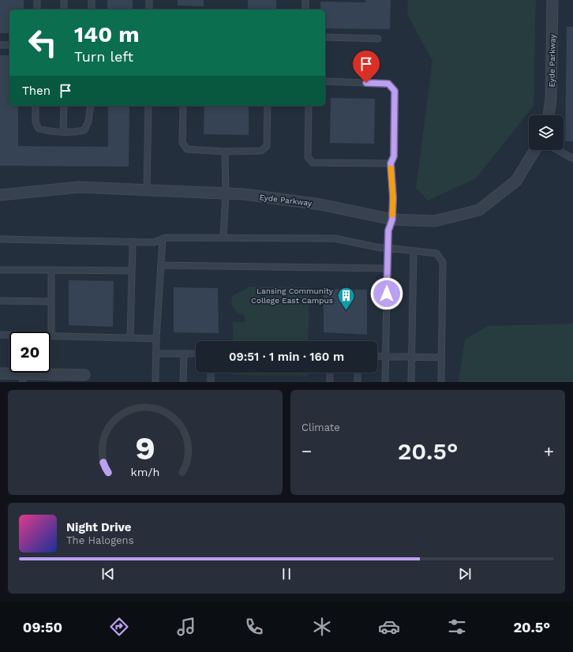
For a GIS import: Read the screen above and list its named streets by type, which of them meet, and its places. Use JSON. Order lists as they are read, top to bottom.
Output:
{
  "streets": {
    "street": ["Eyde Parkway"]
  },
  "places": {
    "building": ["Lansing Community College East Campus"]
  },
  "page": {
    "turn": ["140 m", "Turn left"],
    "then": "Then",
    "limit": "20",
    "trip": "09:51 · 1 min · 160 m",
    "tile": "Climate",
    "heat": ["−", "20.5°", "+"],
    "song": ["Night Drive", "The Halogens"],
    "tabs": ["09:50", "20.5°"],
    "gauge": ["9", "km/h"]
  }
}
